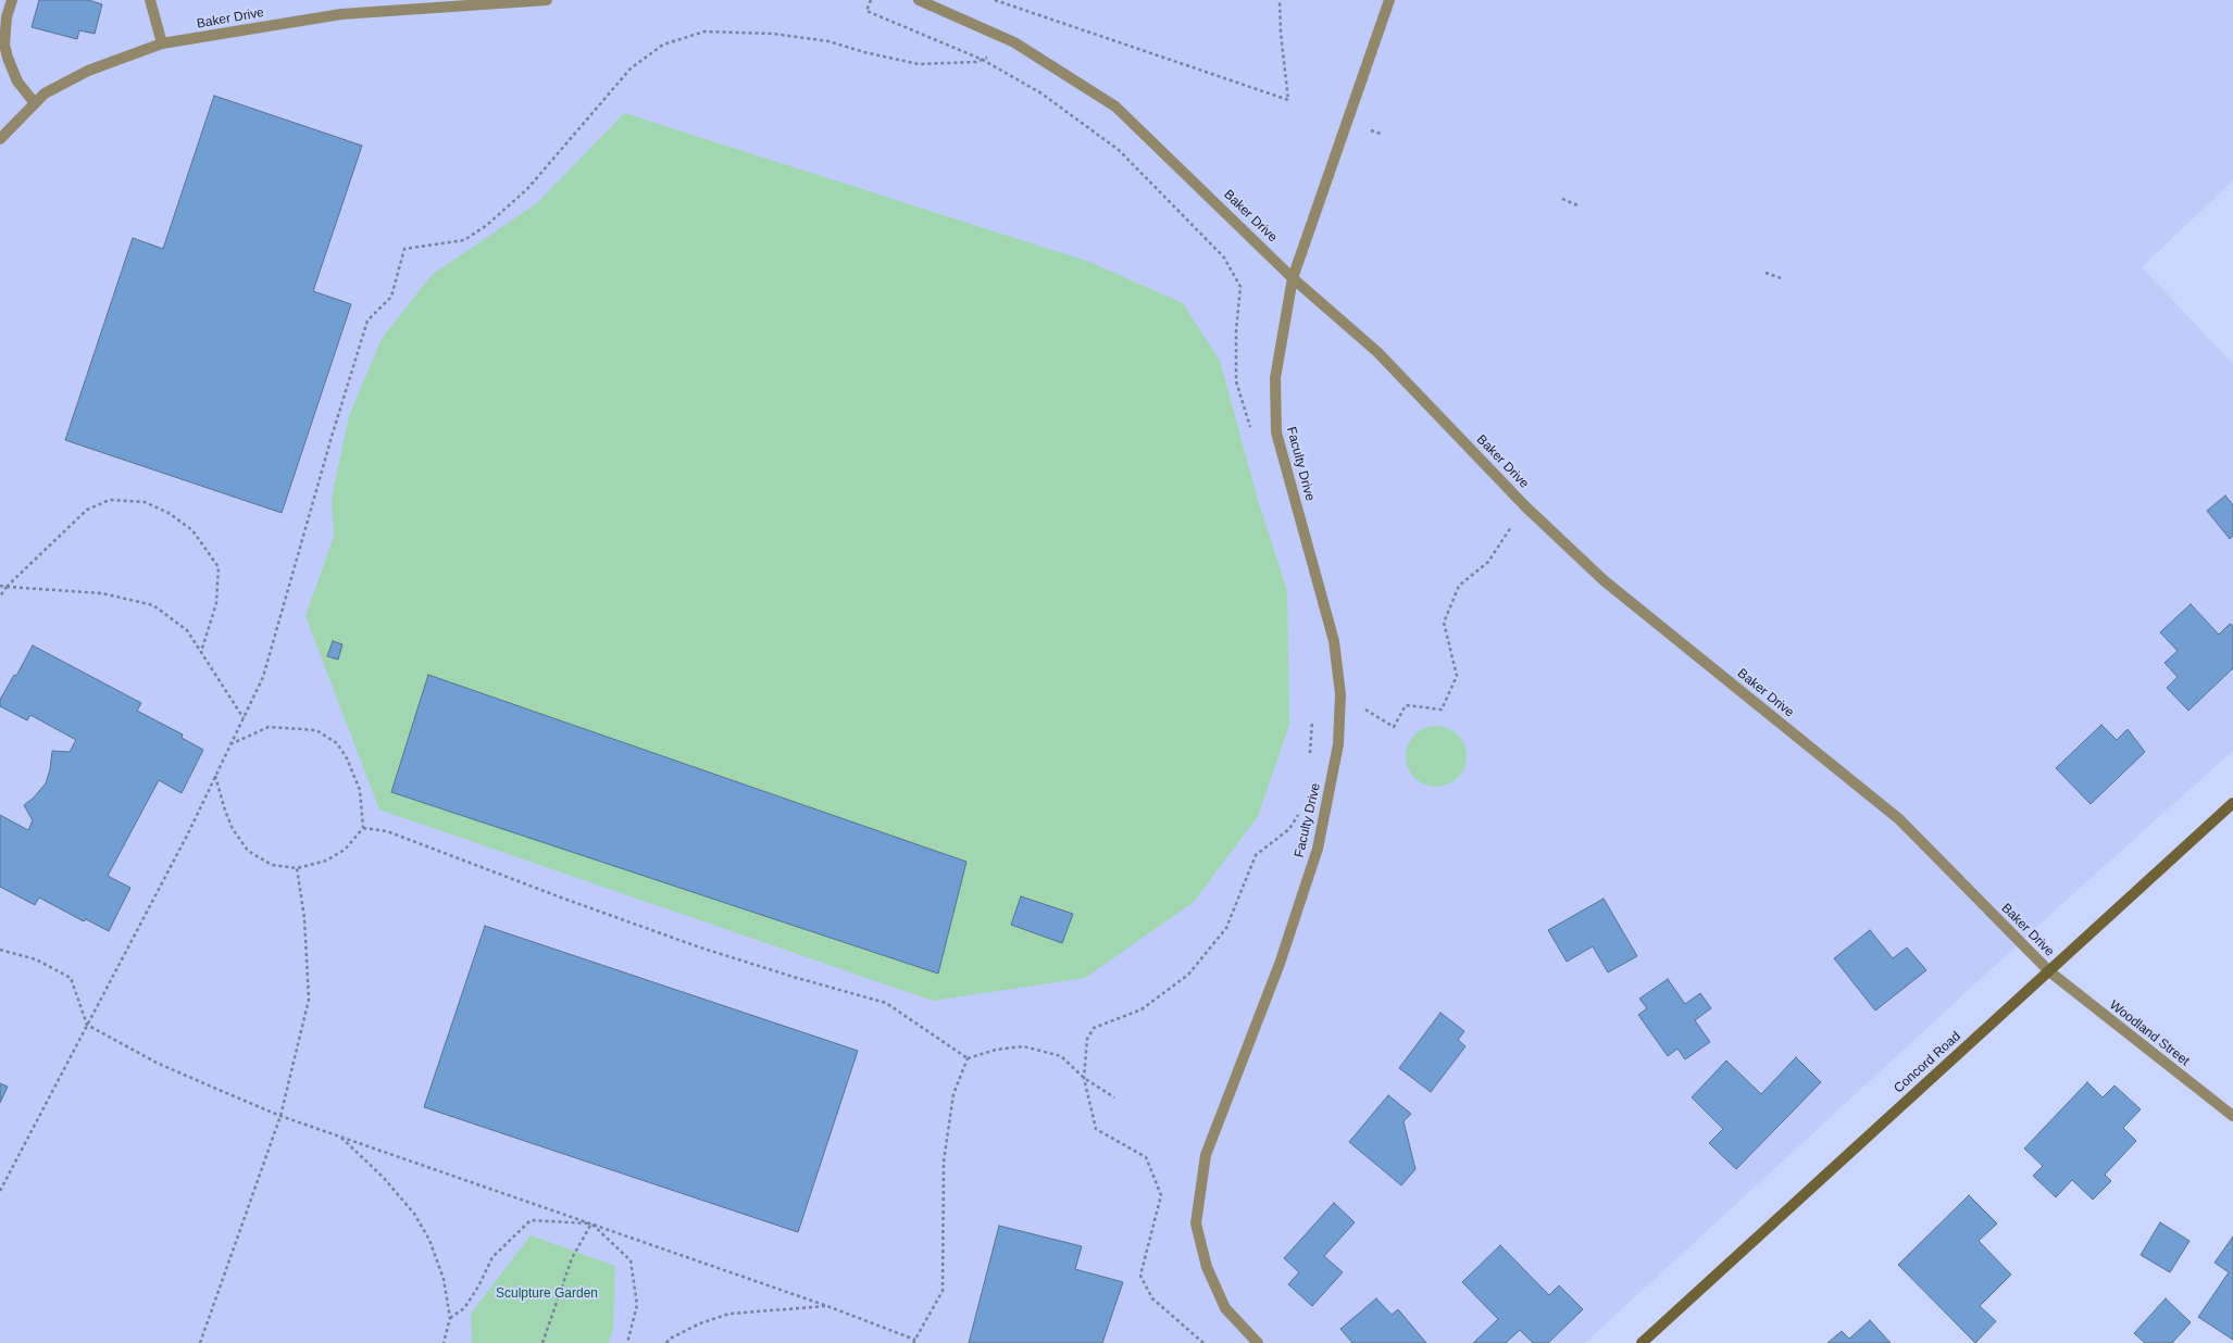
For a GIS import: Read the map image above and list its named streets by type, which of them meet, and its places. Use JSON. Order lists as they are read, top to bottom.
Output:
{
  "streets": {
    "main road": ["Concord Road"],
    "street": ["Baker Drive", "Faculty Drive", "Woodland Street"]
  },
  "crossings": [
    ["Baker Drive", "Faculty Drive"],
    ["Baker Drive", "Woodland Street"],
    ["Baker Drive", "Concord Road"],
    ["Woodland Street", "Concord Road"]
  ],
  "parks": ["Sculpture Garden"]
}
